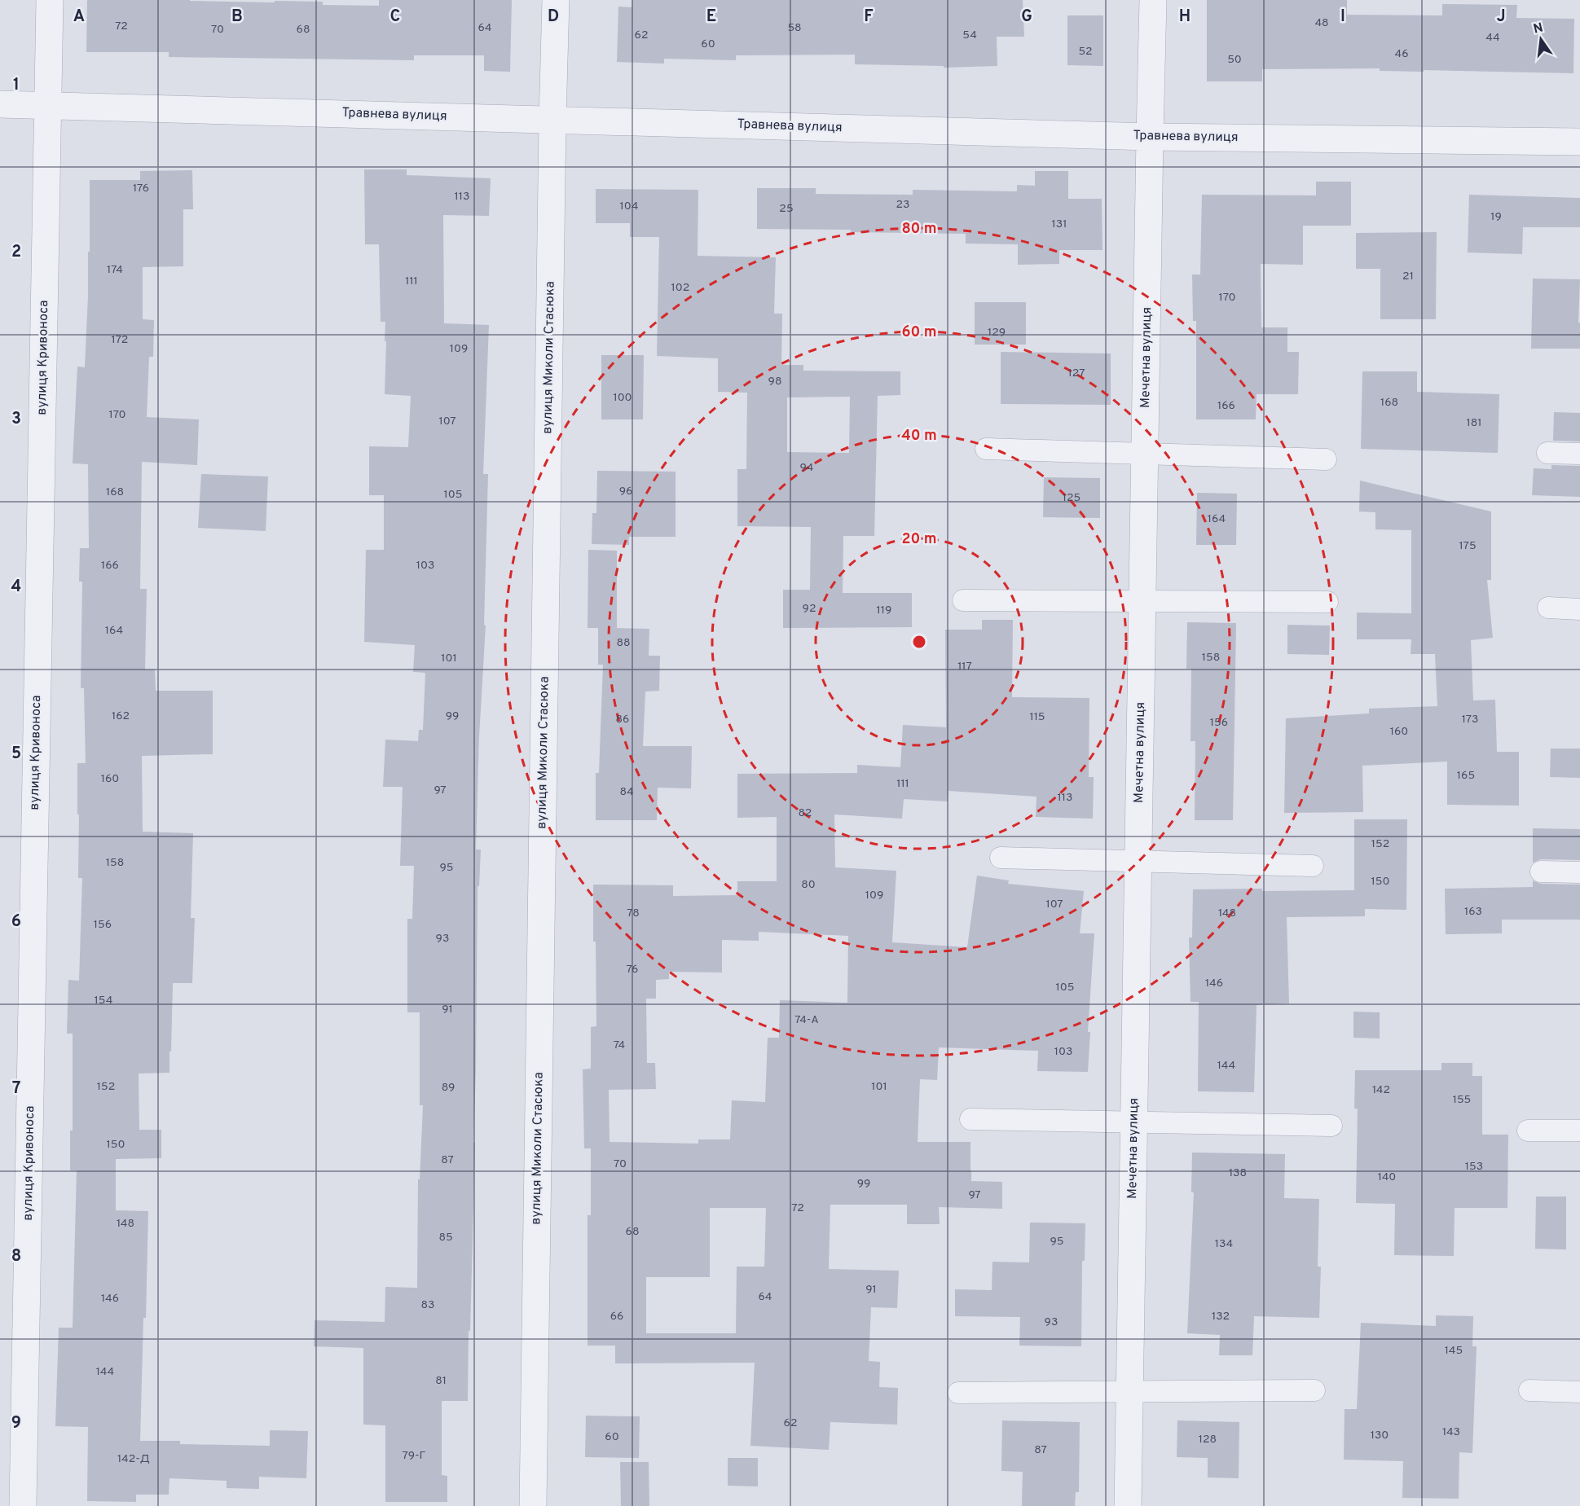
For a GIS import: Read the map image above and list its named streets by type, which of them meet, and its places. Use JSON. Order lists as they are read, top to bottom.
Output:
{
  "streets": {
    "street": [
      "Травнева вулиця",
      "вулиця Кривоноса",
      "вулиця Миколи Стасюка",
      "Мечетна вулиця"
    ]
  },
  "crossings": [
    ["Травнева вулиця", "вулиця Кривоноса"],
    ["Травнева вулиця", "вулиця Миколи Стасюка"],
    ["Травнева вулиця", "Мечетна вулиця"]
  ],
  "house_numbers": [
    "48",
    "72",
    "64",
    "58",
    "70",
    "68",
    "62",
    "54",
    "44",
    "60",
    "52",
    "46",
    "50",
    "176",
    "113",
    "23",
    "104",
    "25",
    "19",
    "131",
    "174",
    "21",
    "111",
    "102",
    "170",
    "129",
    "172",
    "109",
    "127",
    "98",
    "100",
    "168",
    "166",
    "170",
    "107",
    "181",
    "94",
    "96",
    "168",
    "105",
    "125",
    "164",
    "175",
    "166",
    "103",
    "92",
    "119",
    "164",
    "88",
    "158",
    "101",
    "117",
    "162",
    "99",
    "115",
    "86",
    "173",
    "156",
    "160",
    "165",
    "160",
    "111",
    "97",
    "84",
    "113",
    "82",
    "152",
    "158",
    "95",
    "150",
    "80",
    "109",
    "107",
    "163",
    "78",
    "148",
    "156",
    "93",
    "76",
    "146",
    "105",
    "154",
    "91",
    "74-А",
    "74",
    "103",
    "144",
    "152",
    "101",
    "89",
    "142",
    "155",
    "150",
    "87",
    "70",
    "153",
    "138",
    "140",
    "99",
    "97",
    "72",
    "148",
    "68",
    "85",
    "95",
    "134",
    "91",
    "64",
    "146",
    "83",
    "66",
    "132",
    "93",
    "145",
    "144",
    "81",
    "62",
    "143",
    "130",
    "60",
    "128",
    "87",
    "79-Г",
    "142-Д"
  ],
  "north": "top",
  "grid": {
    "columns": [
      "A",
      "B",
      "C",
      "D",
      "E",
      "F",
      "G",
      "H",
      "I",
      "J"
    ],
    "rows": [
      "1",
      "2",
      "3",
      "4",
      "5",
      "6",
      "7",
      "8",
      "9"
    ]
  },
  "rings": [
    "80 m",
    "60 m",
    "40 m",
    "20 m"
  ]
}
